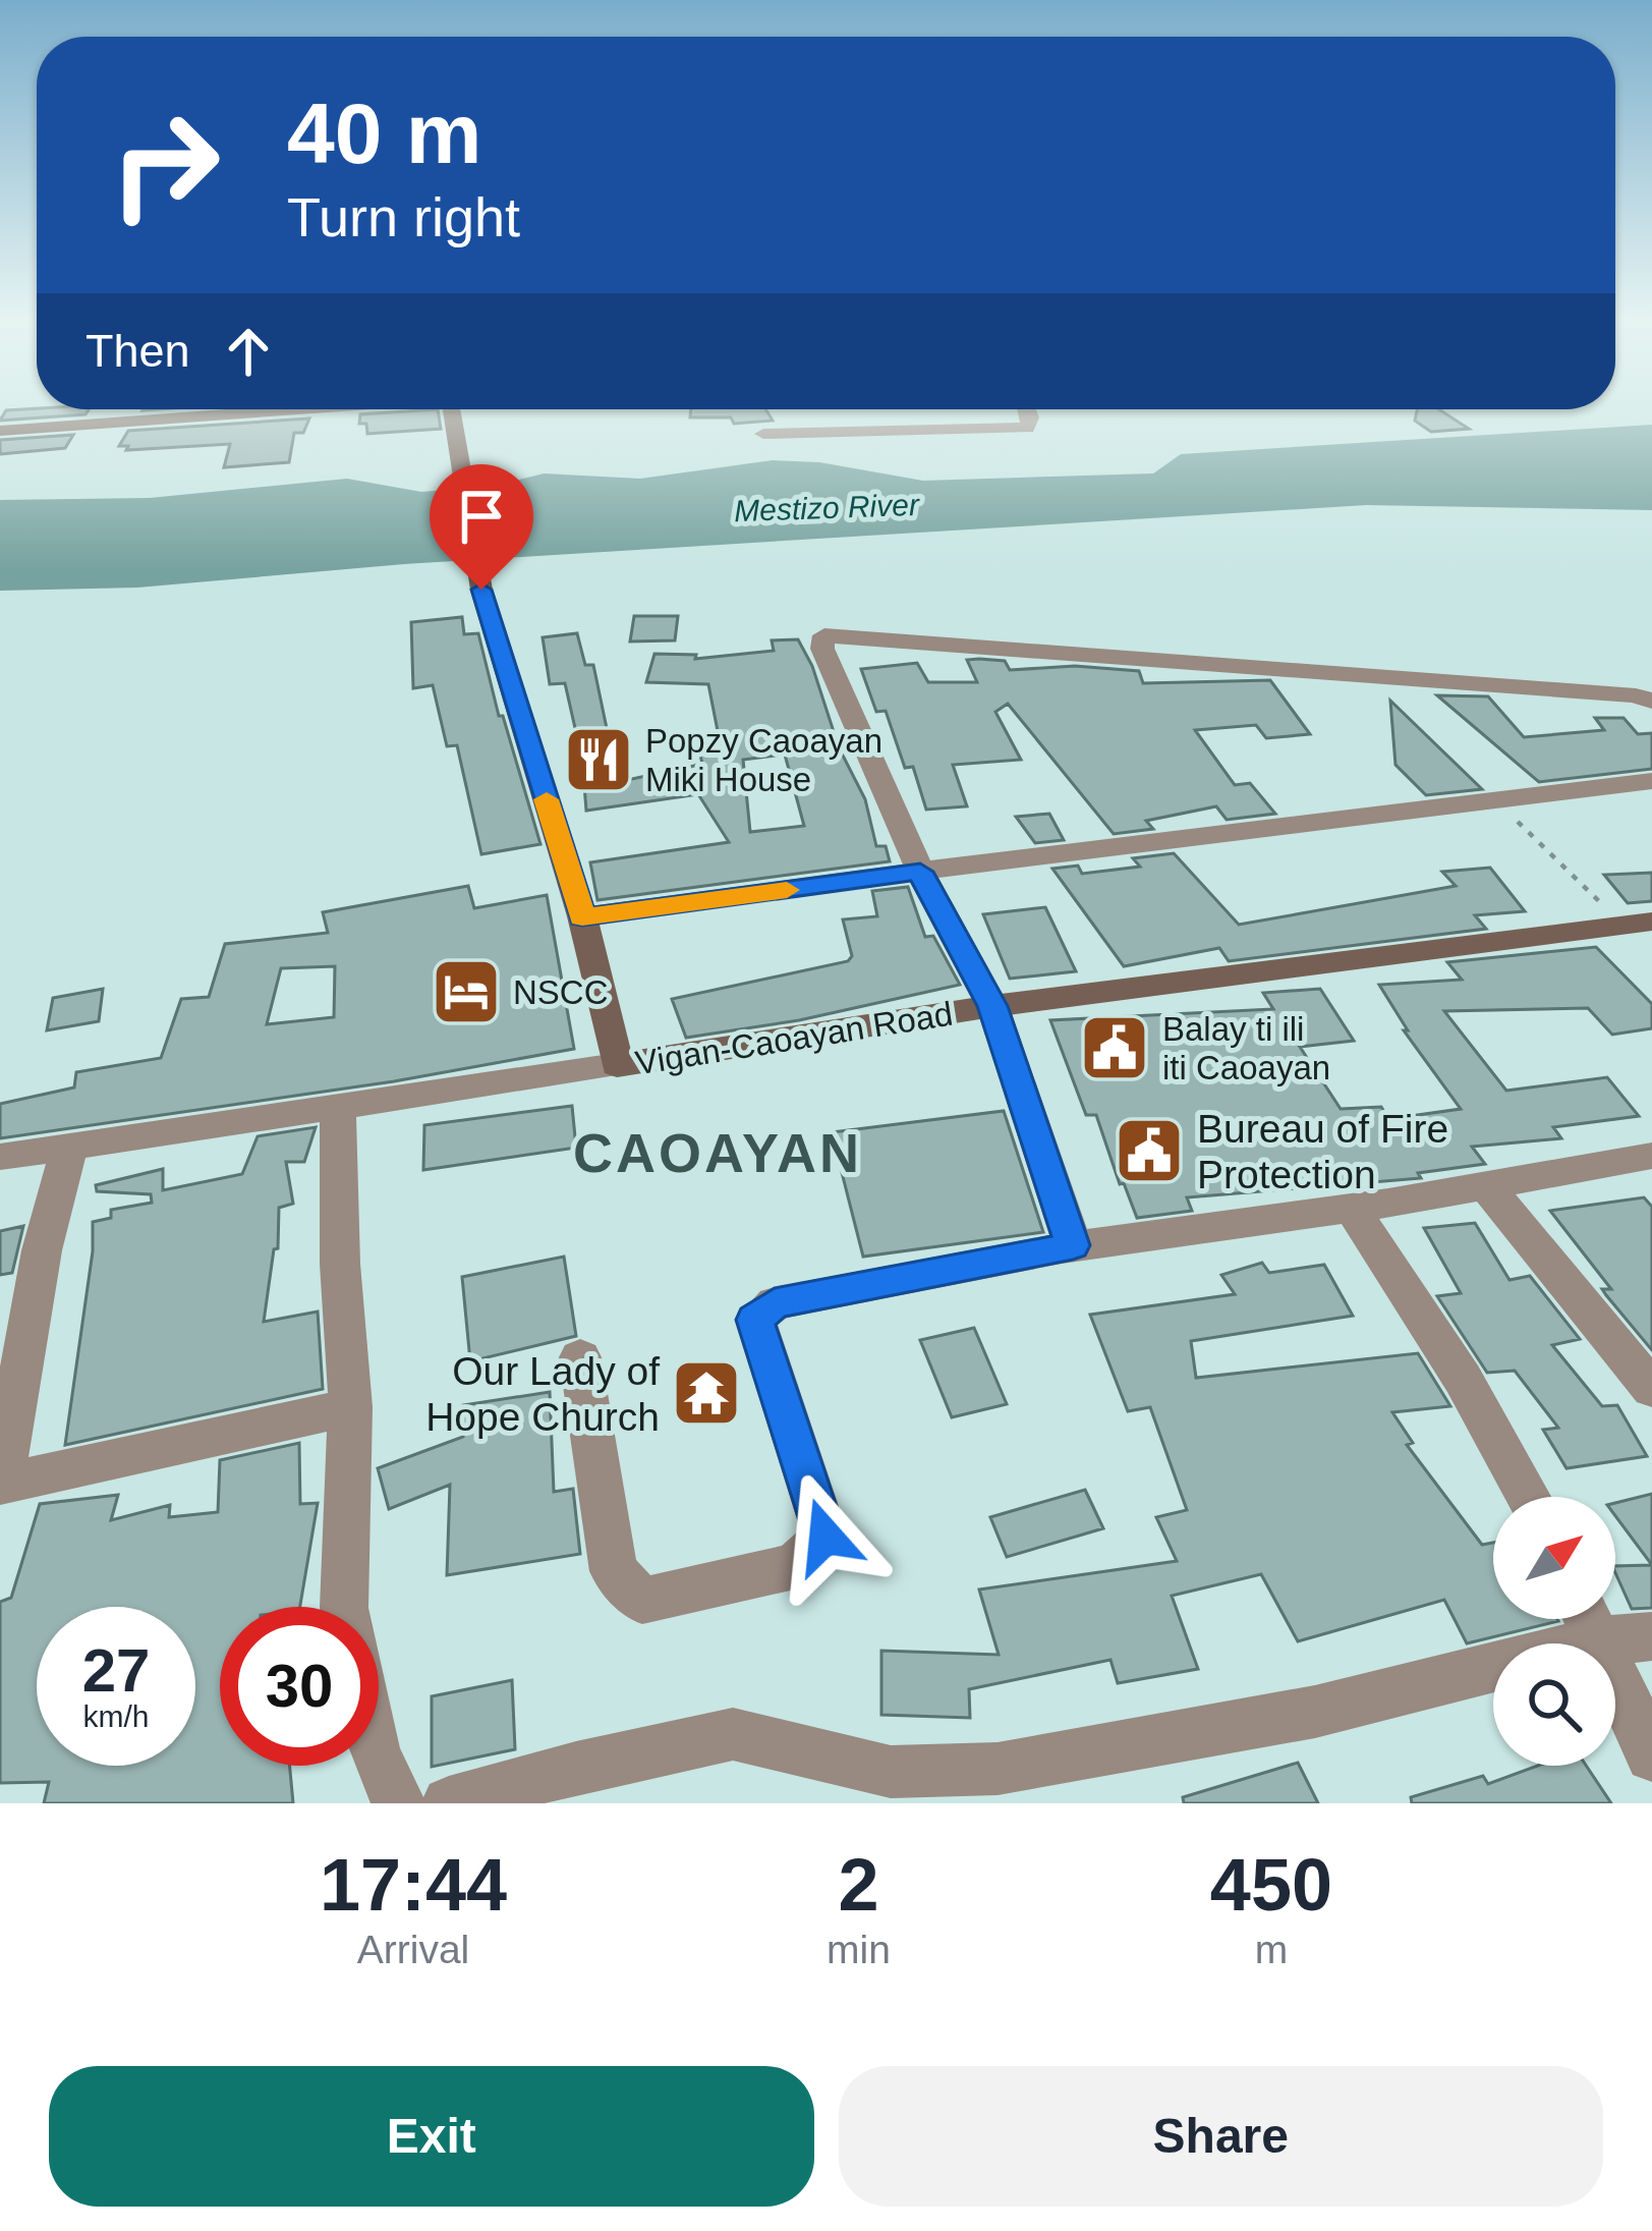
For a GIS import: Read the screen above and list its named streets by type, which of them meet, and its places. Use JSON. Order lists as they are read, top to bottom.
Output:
{
  "streets": {
    "main road": ["Vigan-Caoayan Road"]
  },
  "districts": ["CAOAYAN"],
  "water": ["Mestizo River"],
  "places": {
    "restaurant": ["Popzy Caoayan Miki House"],
    "hotel": ["NSCC"],
    "public building": ["Balay ti ili iti Caoayan", "Bureau of Fire Protection"],
    "temple": ["Our Lady of Hope Church"]
  },
  "north": "top right",
  "page": {
    "turn": ["40 m", "Turn right"],
    "then": "Then",
    "speed": "27 km/h",
    "limit": "30",
    "eta": [
      "17:44",
      "Arrival",
      "2",
      "min",
      "450",
      "m"
    ],
    "buttons": ["Exit", "Share"]
  }
}
